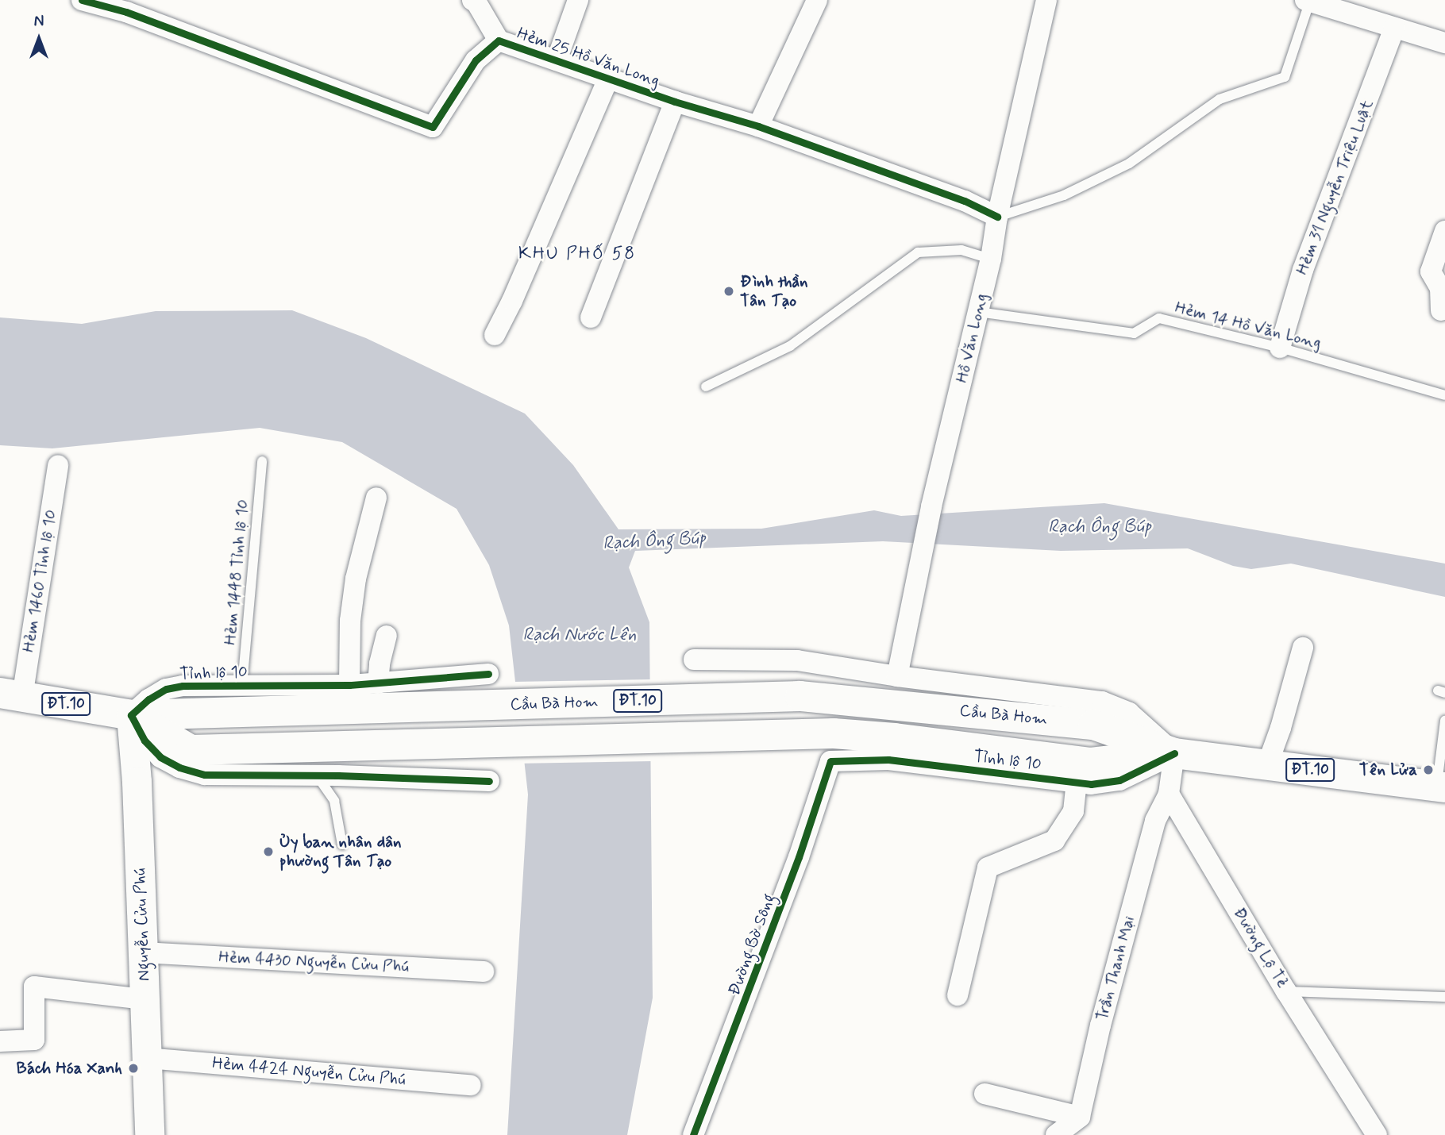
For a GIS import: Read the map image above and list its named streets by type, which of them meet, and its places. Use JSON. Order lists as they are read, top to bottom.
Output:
{
  "streets": {
    "main road": [
      "Tỉnh lộ 10",
      "ĐT.10",
      "Cầu Bà Hom",
      "Nguyễn Cửu Phú"
    ],
    "street": [
      "Hẻm 25 Hồ Văn Long",
      "Hẻm 31 Nguyễn Triệu Luật",
      "Hồ Văn Long",
      "Hẻm 1460 Tỉnh lộ 10",
      "Đường Bờ Sông",
      "Đường Lộ Tẻ",
      "Hẻm 4430 Nguyễn Cửu Phú",
      "Trần Thanh Mại",
      "Hẻm 4424 Nguyễn Cửu Phú"
    ],
    "lane": ["Hẻm 14 Hồ Văn Long", "Hẻm 1448 Tỉnh lộ 10"]
  },
  "crossings": [
    ["Hẻm 25 Hồ Văn Long", "Hồ Văn Long"],
    ["Hẻm 31 Nguyễn Triệu Luật", "Hẻm 14 Hồ Văn Long"],
    ["Hẻm 14 Hồ Văn Long", "Hồ Văn Long"],
    ["Hẻm 1448 Tỉnh lộ 10", "Tỉnh lộ 10"],
    ["Hẻm 1460 Tỉnh lộ 10", "ĐT.10"],
    ["Tỉnh lộ 10", "ĐT.10"],
    ["Tỉnh lộ 10", "Cầu Bà Hom"],
    ["Tỉnh lộ 10", "Nguyễn Cửu Phú"],
    ["Tỉnh lộ 10", "Đường Bờ Sông"],
    ["ĐT.10", "Cầu Bà Hom"],
    ["ĐT.10", "Nguyễn Cửu Phú"],
    ["Cầu Bà Hom", "Nguyễn Cửu Phú"],
    ["Nguyễn Cửu Phú", "Hẻm 4430 Nguyễn Cửu Phú"],
    ["Nguyễn Cửu Phú", "Hẻm 4424 Nguyễn Cửu Phú"],
    ["Đường Lộ Tẻ", "Trần Thanh Mại"]
  ],
  "districts": ["KHU PHỐ 58"],
  "water": ["Rạch Ông Búp", "Rạch Nước Lên"],
  "places": [
    "Đình thần Tân Tạo",
    "Tên Lửa",
    "Ủy ban nhân dân phường Tân Tạo",
    "Bách Hóa Xanh"
  ],
  "north": "top"
}
